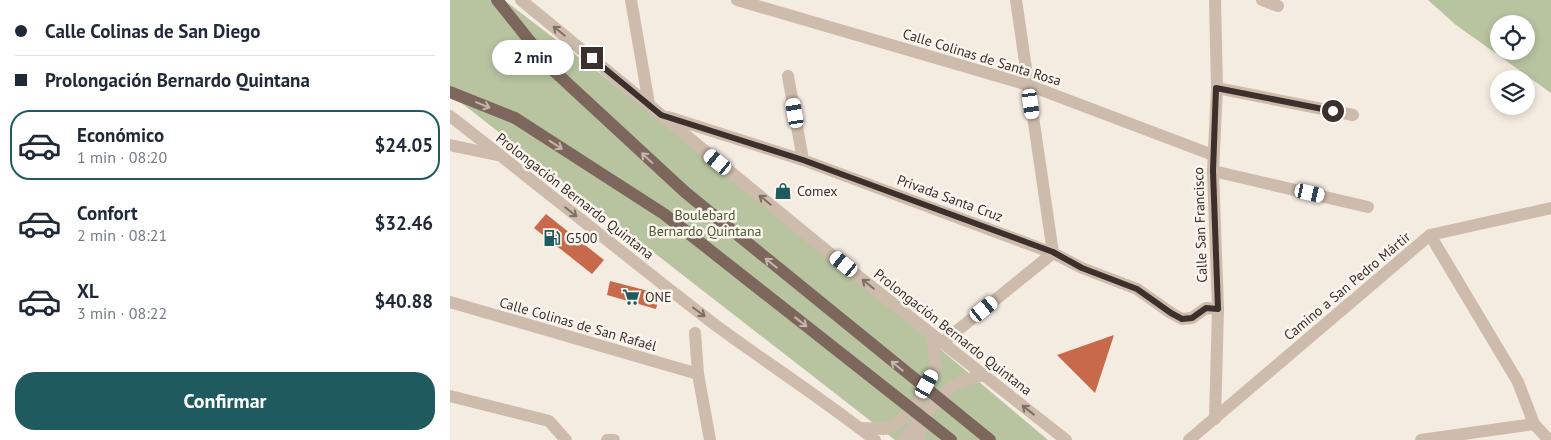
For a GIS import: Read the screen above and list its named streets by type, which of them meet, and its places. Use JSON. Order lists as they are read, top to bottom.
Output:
{
  "streets": {
    "street": [
      "Calle Colinas de Santa Rosa",
      "Prolongación Bernardo Quintana",
      "Privada Santa Cruz",
      "Calle San Francisco",
      "Camino a San Pedro Mártir",
      "Calle Colinas de San Rafaél"
    ]
  },
  "crossings": [
    ["Calle Colinas de Santa Rosa", "Calle San Francisco"],
    ["Prolongación Bernardo Quintana", "Privada Santa Cruz"],
    ["Privada Santa Cruz", "Calle San Francisco"],
    ["Calle San Francisco", "Camino a San Pedro Mártir"]
  ],
  "parks": ["Boulebard Bernardo Quintana"],
  "places": {
    "shop": ["Comex"],
    "fuel station": ["G500"],
    "supermarket": ["ONE"]
  },
  "page": {
    "banner": ["Calle Colinas de San Diego", "Prolongación Bernardo Quintana"],
    "bubble": "2 min",
    "list": [
      {
        "name": "Económico",
        "note": "1 min · 08:20",
        "value": "$24.05"
      },
      {
        "name": "Confort",
        "note": "2 min · 08:21",
        "value": "$32.46"
      },
      {
        "name": "XL",
        "note": "3 min · 08:22",
        "value": "$40.88"
      }
    ],
    "buttons": "Confirmar"
  }
}
